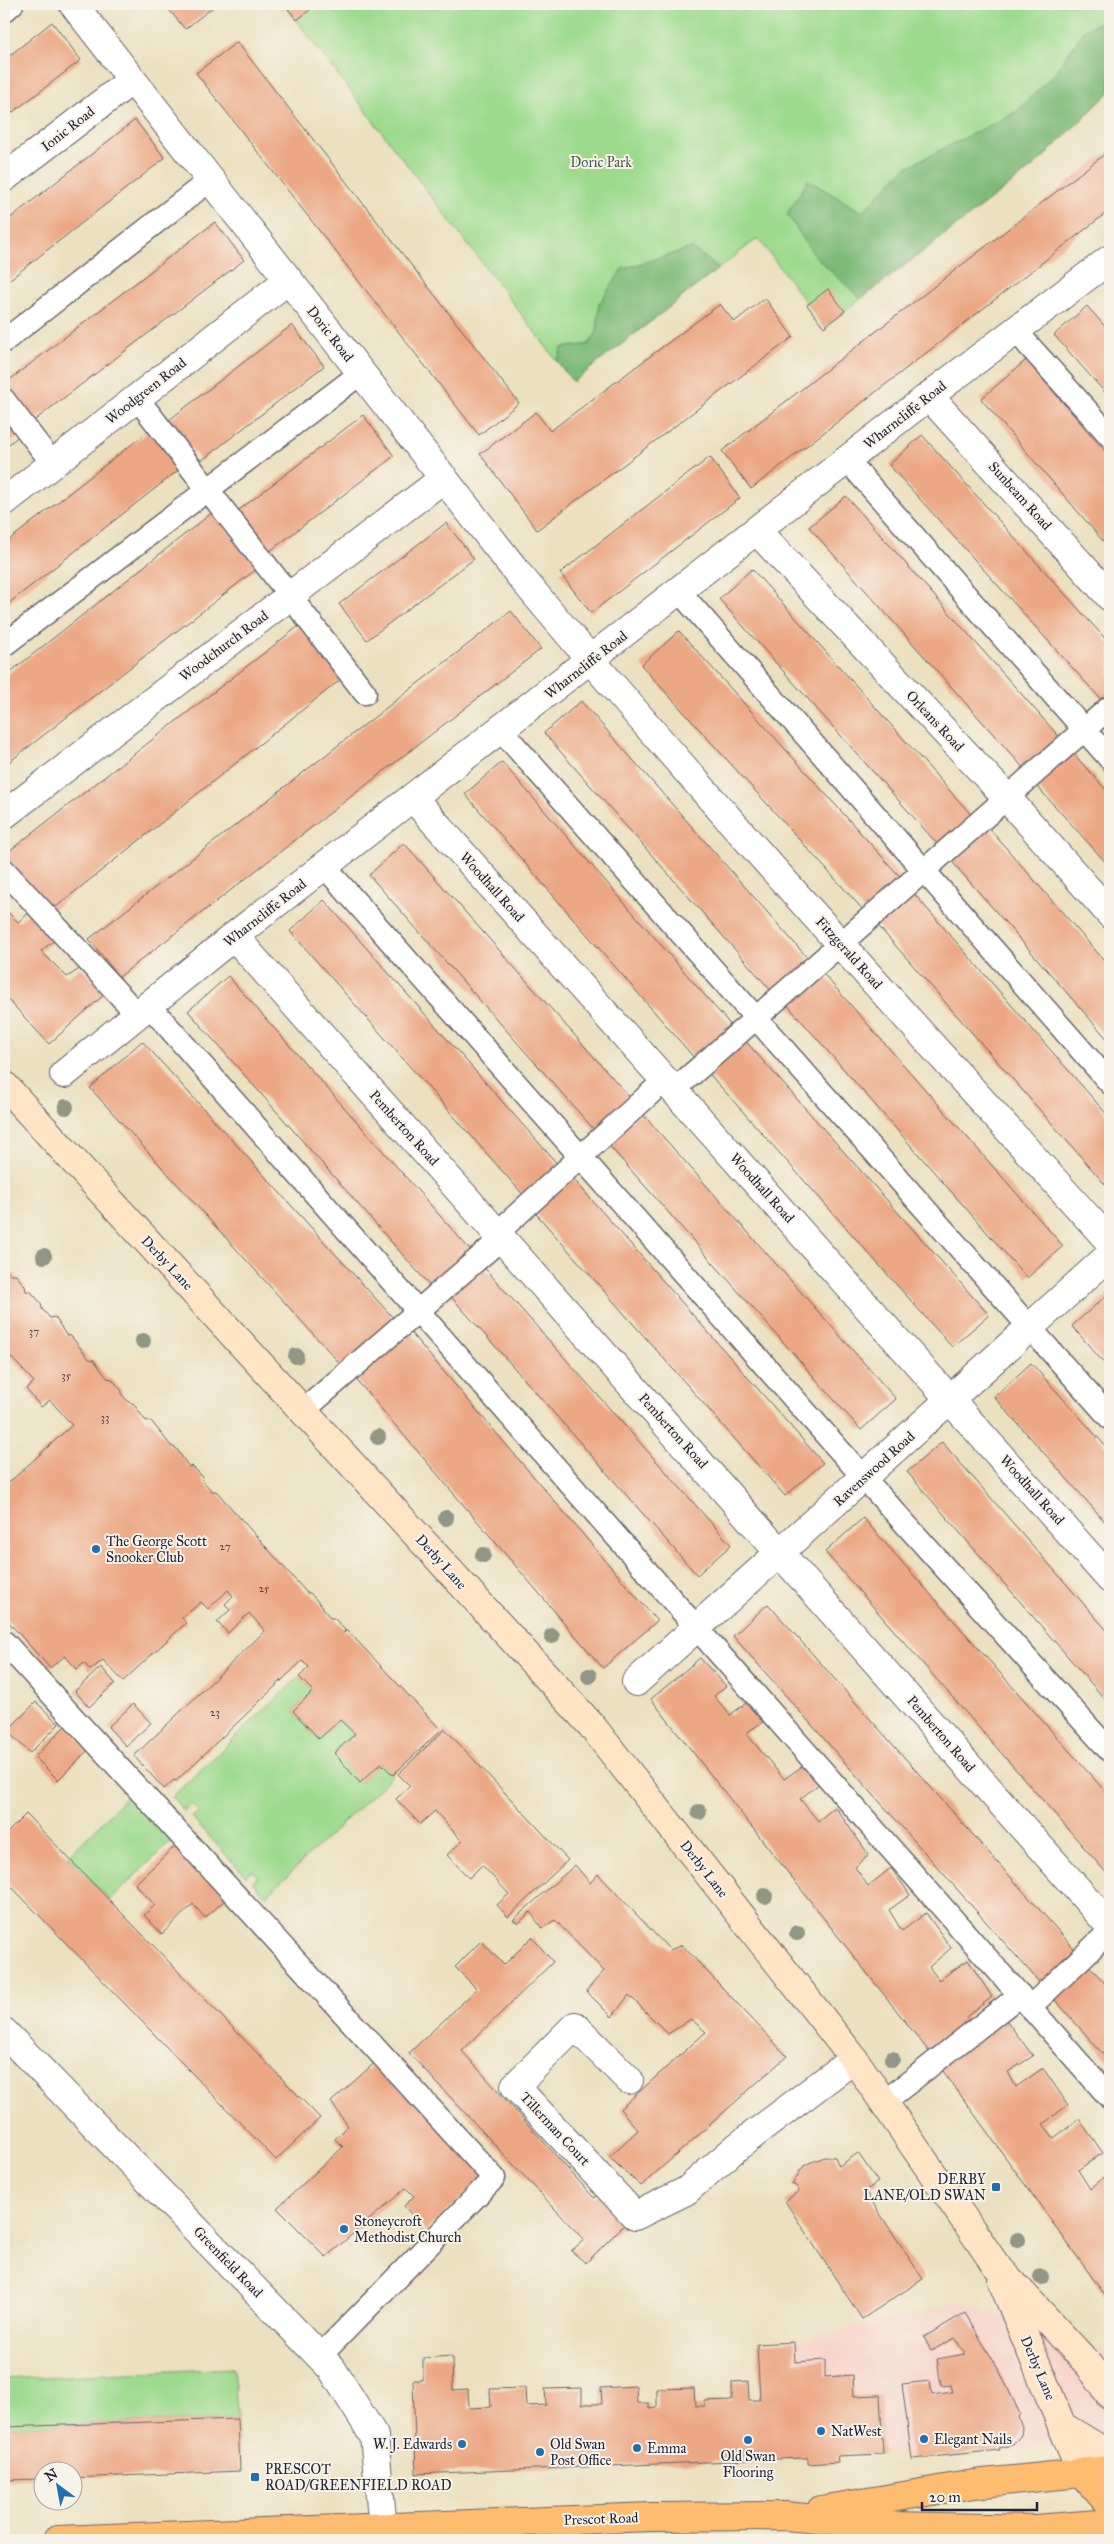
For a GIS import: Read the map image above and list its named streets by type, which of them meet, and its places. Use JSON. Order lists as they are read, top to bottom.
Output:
{
  "streets": {
    "main road": ["Prescot Road"],
    "street": [
      "Ionic Road",
      "Doric Road",
      "Woodgreen Road",
      "Wharncliffe Road",
      "Sunbeam Road",
      "Woodchurch Road",
      "Orleans Road",
      "Woodhall Road",
      "Fitzgerald Road",
      "Pemberton Road",
      "Derby Lane",
      "Ravenswood Road",
      "Tillerman Court",
      "Greenfield Road"
    ]
  },
  "crossings": [
    ["Ionic Road", "Doric Road"],
    ["Doric Road", "Woodgreen Road"],
    ["Doric Road", "Wharncliffe Road"],
    ["Doric Road", "Woodchurch Road"],
    ["Doric Road", "Fitzgerald Road"],
    ["Wharncliffe Road", "Sunbeam Road"],
    ["Wharncliffe Road", "Orleans Road"],
    ["Wharncliffe Road", "Woodhall Road"],
    ["Wharncliffe Road", "Fitzgerald Road"],
    ["Wharncliffe Road", "Pemberton Road"],
    ["Woodhall Road", "Ravenswood Road"],
    ["Pemberton Road", "Ravenswood Road"],
    ["Derby Lane", "Tillerman Court"],
    ["Derby Lane", "Prescot Road"],
    ["Greenfield Road", "Prescot Road"]
  ],
  "parks": ["Doric Park"],
  "places": {
    "other": [
      "The George Scott Snooker Club",
      "Stoneycroft Methodist Church",
      "NatWest",
      "Elegant Nails",
      "Old Swan Flooring",
      "W. J. Edwards",
      "Emma",
      "Old Swan Post Office"
    ],
    "transit": ["DERBY LANE/OLD SWAN", "PRESCOT ROAD/GREENFIELD ROAD"]
  },
  "house_numbers": [
    "37",
    "35",
    "33",
    "27",
    "25",
    "23"
  ],
  "scale_bar": "20 m",
  "north": "top left"
}
